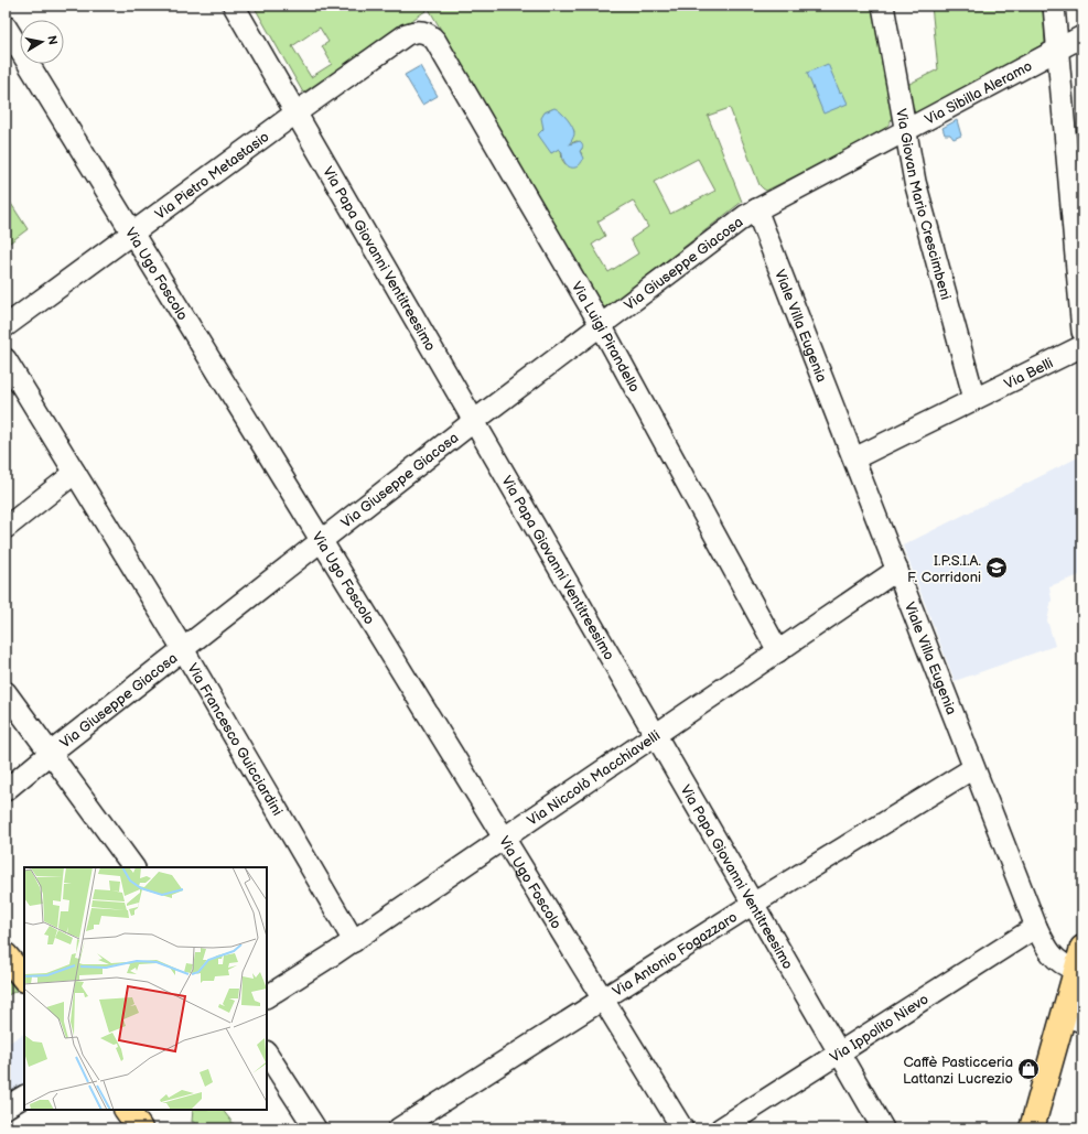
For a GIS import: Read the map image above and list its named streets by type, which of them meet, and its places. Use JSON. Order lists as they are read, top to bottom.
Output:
{
  "streets": {
    "street": [
      "Via Sibilla Aleramo",
      "Via Pietro Metastasio",
      "Via Giovan Mario Crescimbeni",
      "Via Papa Giovanni Ventitreesimo",
      "Via Giuseppe Giacosa",
      "Via Ugo Foscolo",
      "Viale Villa Eugenia",
      "Via Luigi Pirandello",
      "Via Belli",
      "Via Francesco Guicciardini",
      "Via Niccolò Macchiavelli",
      "Via Antonio Fogazzaro",
      "Via Ippolito Nievo"
    ]
  },
  "crossings": [
    ["Via Sibilla Aleramo", "Via Giovan Mario Crescimbeni"],
    ["Via Sibilla Aleramo", "Via Giuseppe Giacosa"],
    ["Via Sibilla Aleramo", "Viale Villa Eugenia"],
    ["Via Pietro Metastasio", "Via Papa Giovanni Ventitreesimo"],
    ["Via Pietro Metastasio", "Via Ugo Foscolo"],
    ["Via Pietro Metastasio", "Via Luigi Pirandello"],
    ["Via Giovan Mario Crescimbeni", "Via Belli"],
    ["Via Papa Giovanni Ventitreesimo", "Via Giuseppe Giacosa"],
    ["Via Papa Giovanni Ventitreesimo", "Via Niccolò Macchiavelli"],
    ["Via Papa Giovanni Ventitreesimo", "Via Antonio Fogazzaro"],
    ["Via Papa Giovanni Ventitreesimo", "Via Ippolito Nievo"],
    ["Via Giuseppe Giacosa", "Via Ugo Foscolo"],
    ["Via Giuseppe Giacosa", "Viale Villa Eugenia"],
    ["Via Giuseppe Giacosa", "Via Luigi Pirandello"],
    ["Via Giuseppe Giacosa", "Via Francesco Guicciardini"],
    ["Via Ugo Foscolo", "Via Niccolò Macchiavelli"],
    ["Via Ugo Foscolo", "Via Antonio Fogazzaro"],
    ["Viale Villa Eugenia", "Via Belli"],
    ["Viale Villa Eugenia", "Via Niccolò Macchiavelli"],
    ["Viale Villa Eugenia", "Via Antonio Fogazzaro"],
    ["Viale Villa Eugenia", "Via Ippolito Nievo"],
    ["Via Luigi Pirandello", "Via Niccolò Macchiavelli"],
    ["Via Francesco Guicciardini", "Via Niccolò Macchiavelli"]
  ],
  "places": {
    "school or university": ["I.P.S.I.A. F. Corridoni"],
    "shop": ["Caffè Pasticceria Lattanzi Lucrezio"]
  },
  "north": "right"
}
